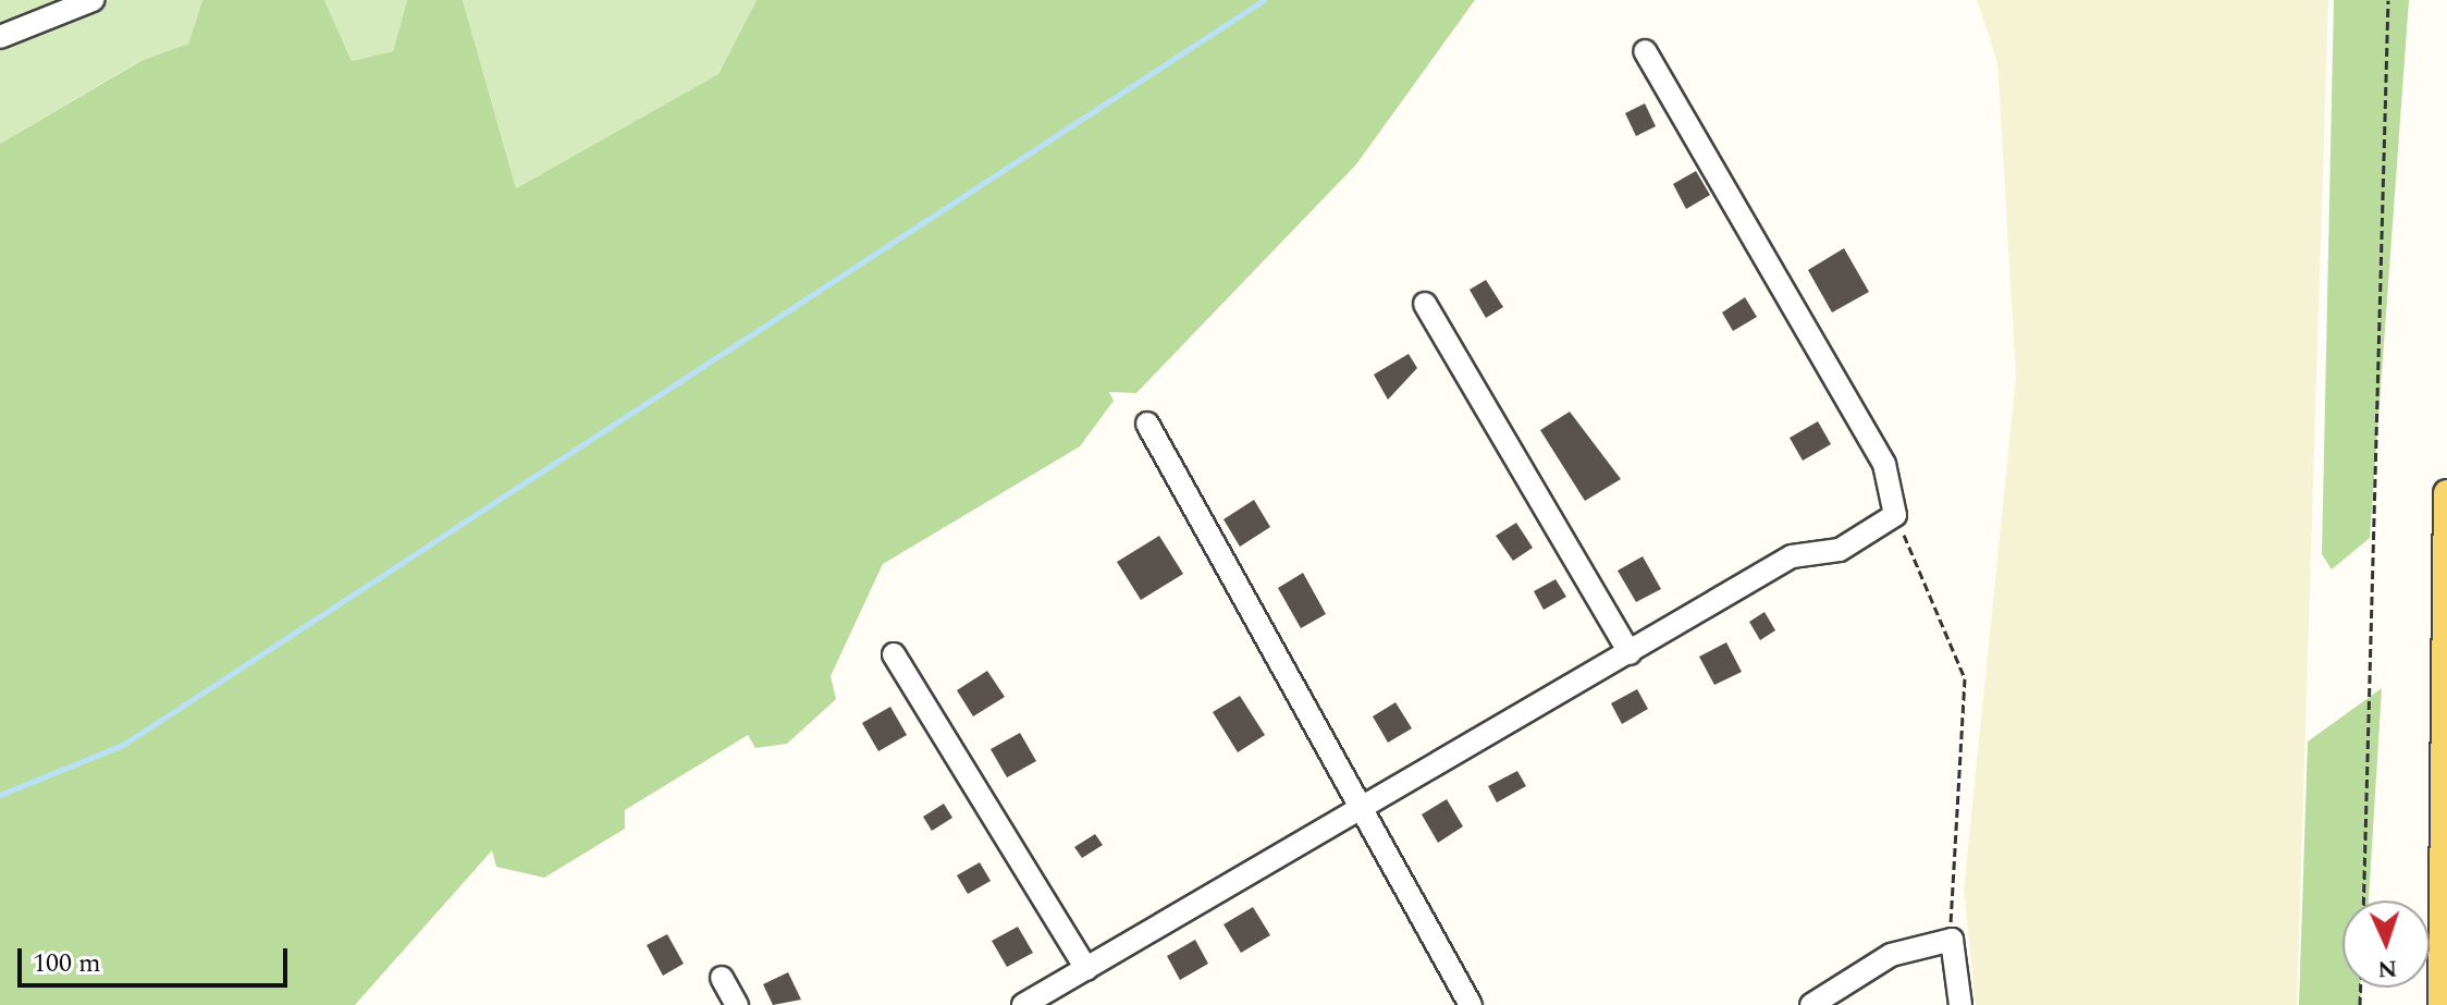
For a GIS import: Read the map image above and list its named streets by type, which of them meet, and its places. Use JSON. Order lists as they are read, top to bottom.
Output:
{
  "scale_bar": "100 m",
  "north": "bottom"
}
